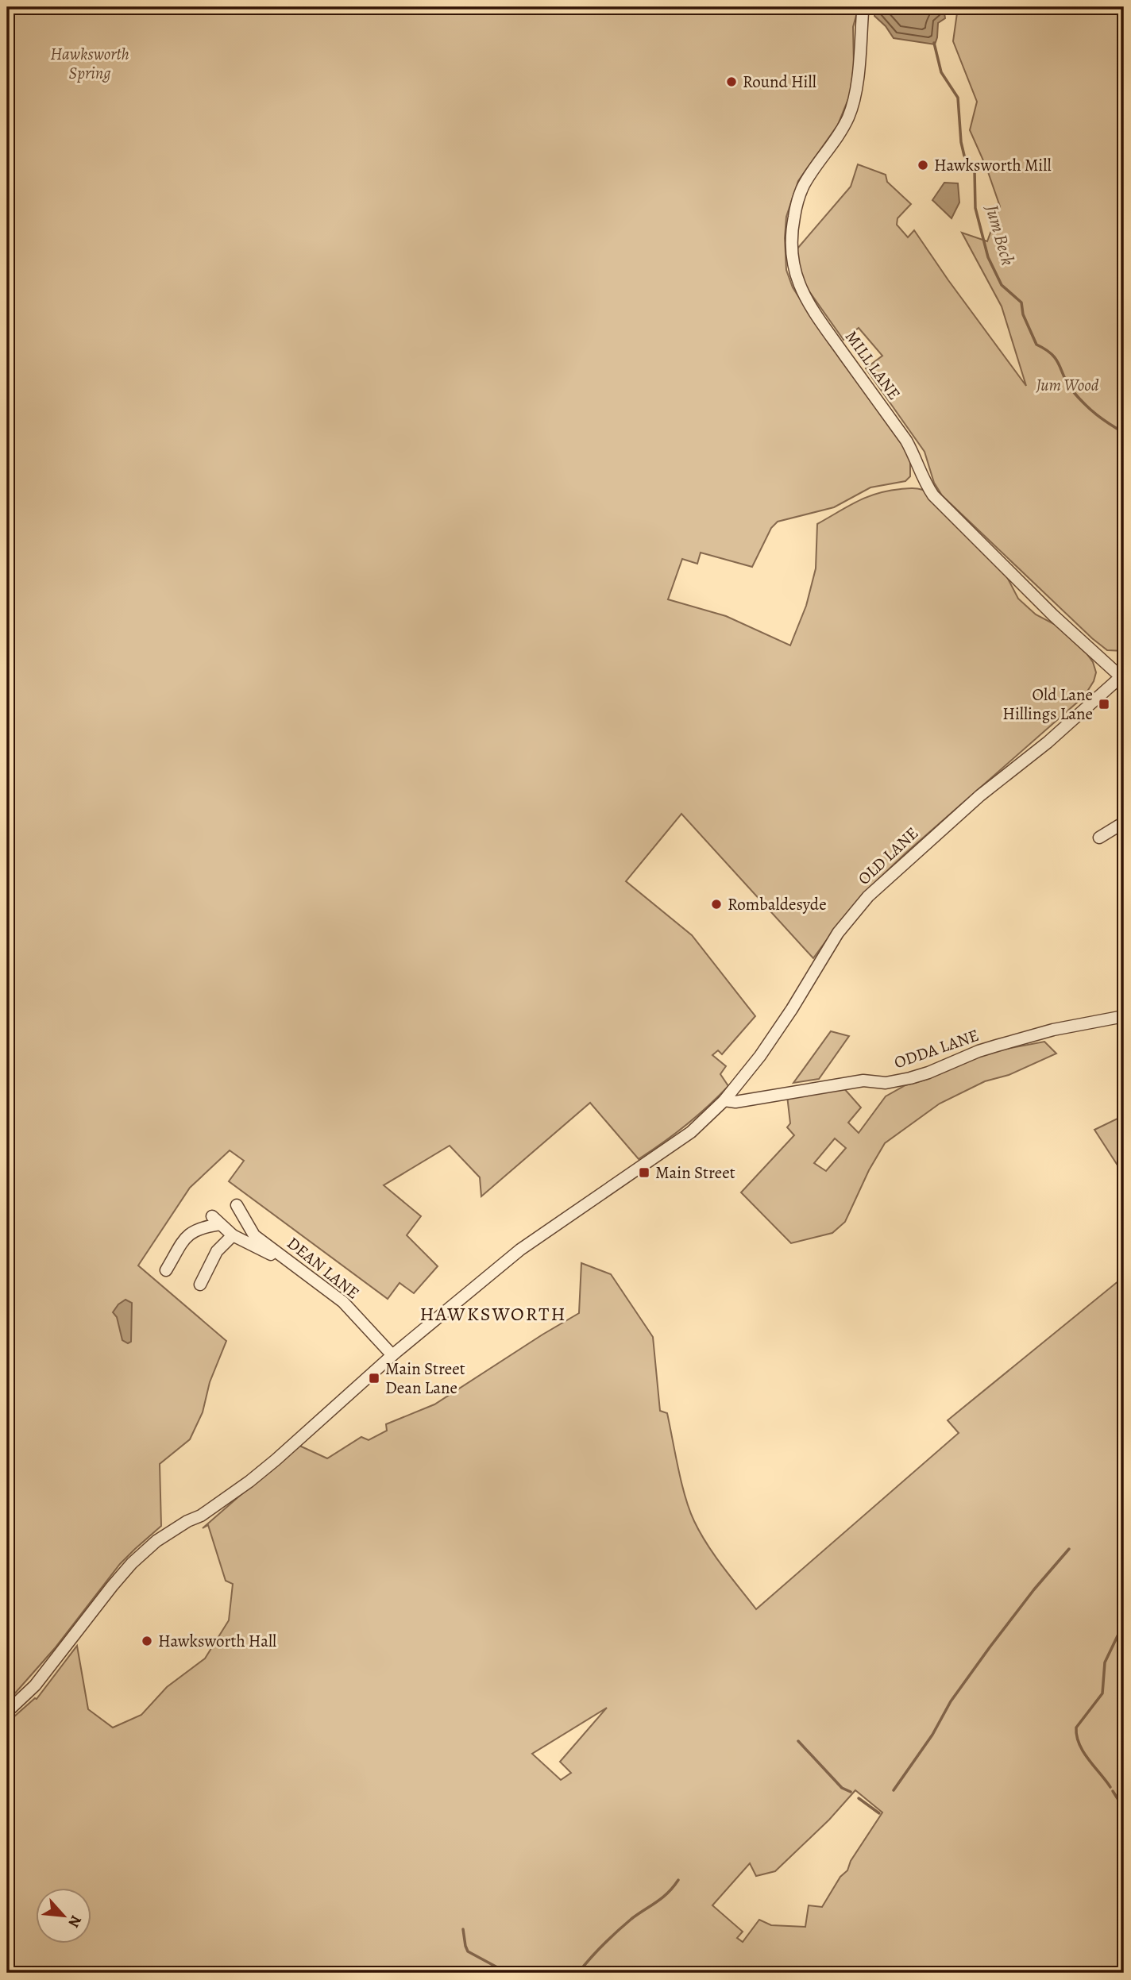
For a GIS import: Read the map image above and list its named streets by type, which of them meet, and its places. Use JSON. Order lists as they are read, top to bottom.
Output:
{
  "streets": {
    "street": [
      "MILL LANE",
      "OLD LANE",
      "ODDA LANE",
      "DEAN LANE"
    ]
  },
  "crossings": [
    ["MILL LANE", "OLD LANE"],
    ["OLD LANE", "ODDA LANE"]
  ],
  "districts": ["HAWKSWORTH"],
  "water": ["Jum Beck"],
  "parks": ["Hawksworth Spring", "Jum Wood"],
  "places": {
    "other": [
      "Round Hill",
      "Hawksworth Mill",
      "Rombaldesyde",
      "Hawksworth Hall"
    ],
    "transit": ["Old Lane Hillings Lane", "Main Street", "Main Street Dean Lane"]
  },
  "north": "bottom right"
}
